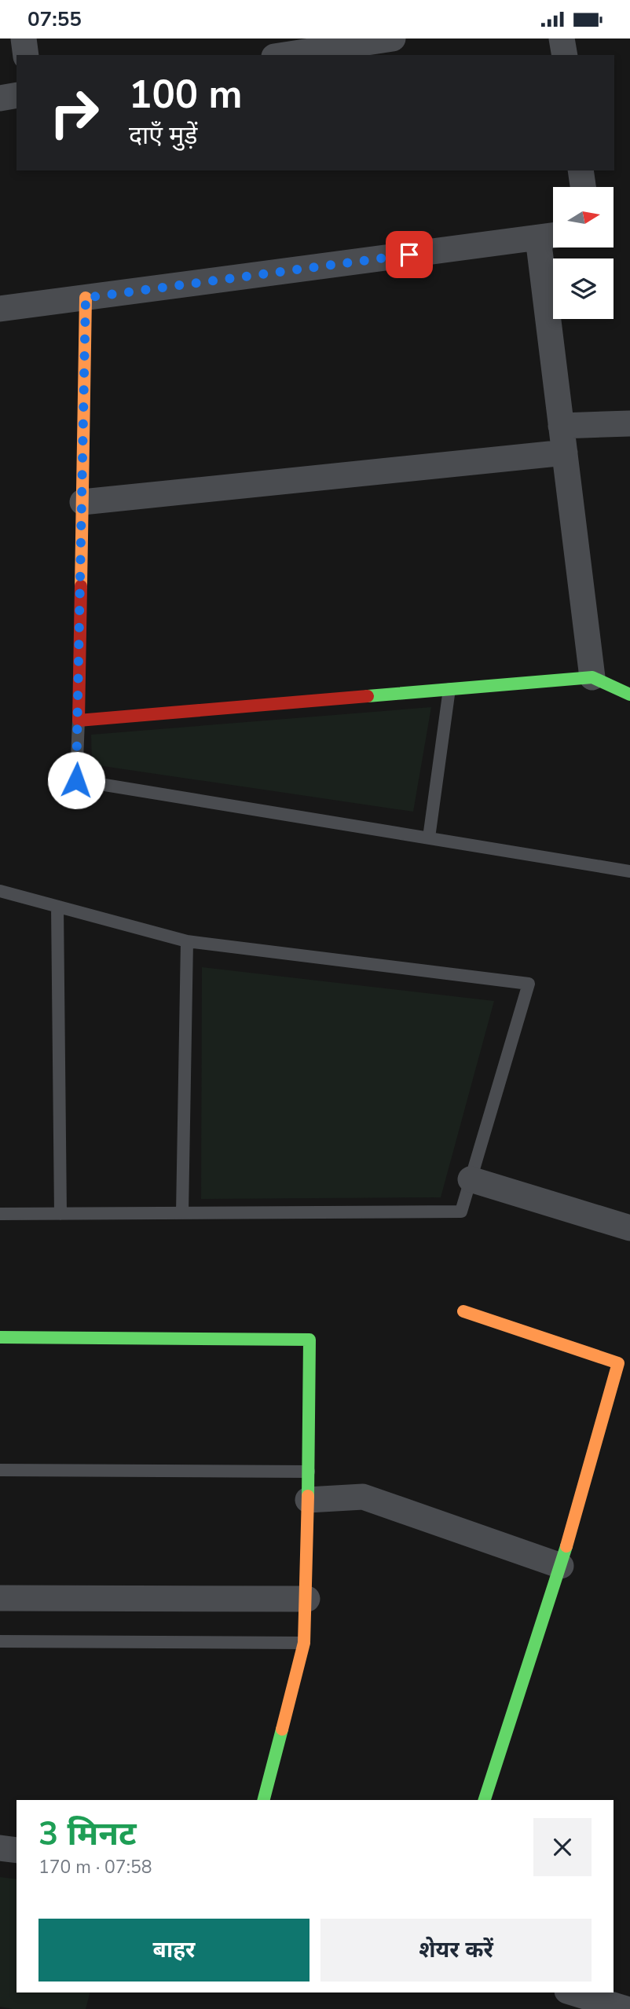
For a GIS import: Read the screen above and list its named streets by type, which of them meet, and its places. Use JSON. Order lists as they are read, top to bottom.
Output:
{
  "north": "right",
  "page": {
    "status": "07:55",
    "turn": ["100 m", "दाएँ मुड़ें"],
    "heading": ["3 मिनट", "170 m · 07:58"],
    "buttons": ["बाहर", "शेयर करें"]
  }
}
